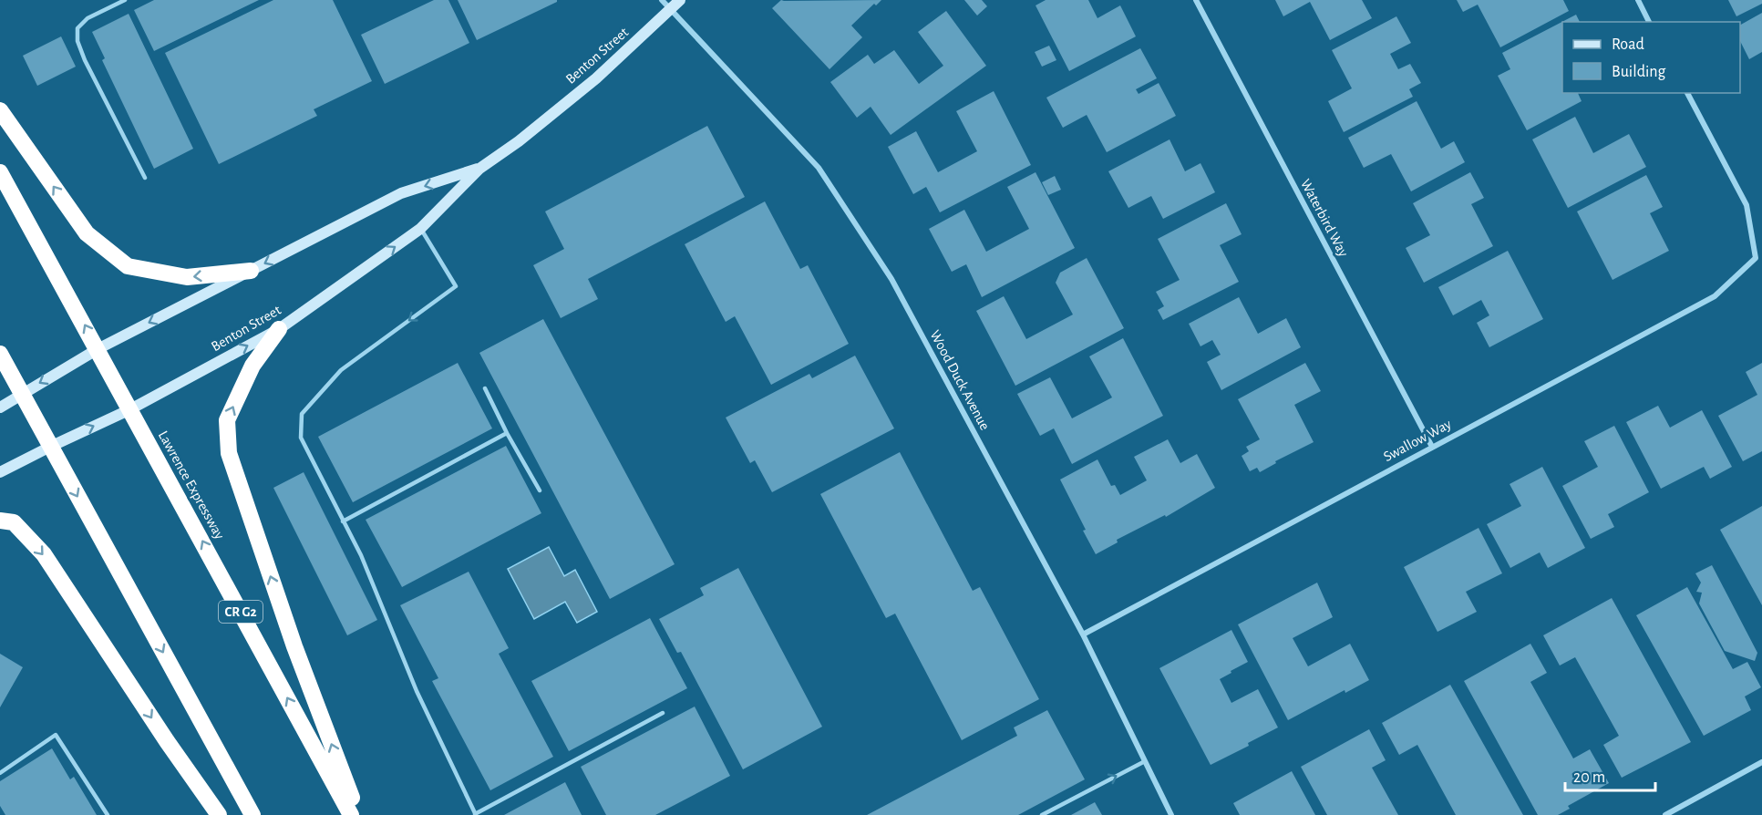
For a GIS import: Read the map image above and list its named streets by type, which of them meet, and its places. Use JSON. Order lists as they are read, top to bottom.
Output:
{
  "streets": {
    "highway": ["Lawrence Expressway", "CR G2"],
    "street": [
      "Benton Street",
      "Waterbird Way",
      "Wood Duck Avenue",
      "Swallow Way"
    ]
  },
  "crossings": [
    ["Benton Street", "Wood Duck Avenue"],
    ["Benton Street", "Lawrence Expressway"],
    ["Waterbird Way", "Swallow Way"],
    ["Wood Duck Avenue", "Swallow Way"]
  ],
  "legend": ["Road", "Building"],
  "scale_bar": "20 m"
}
